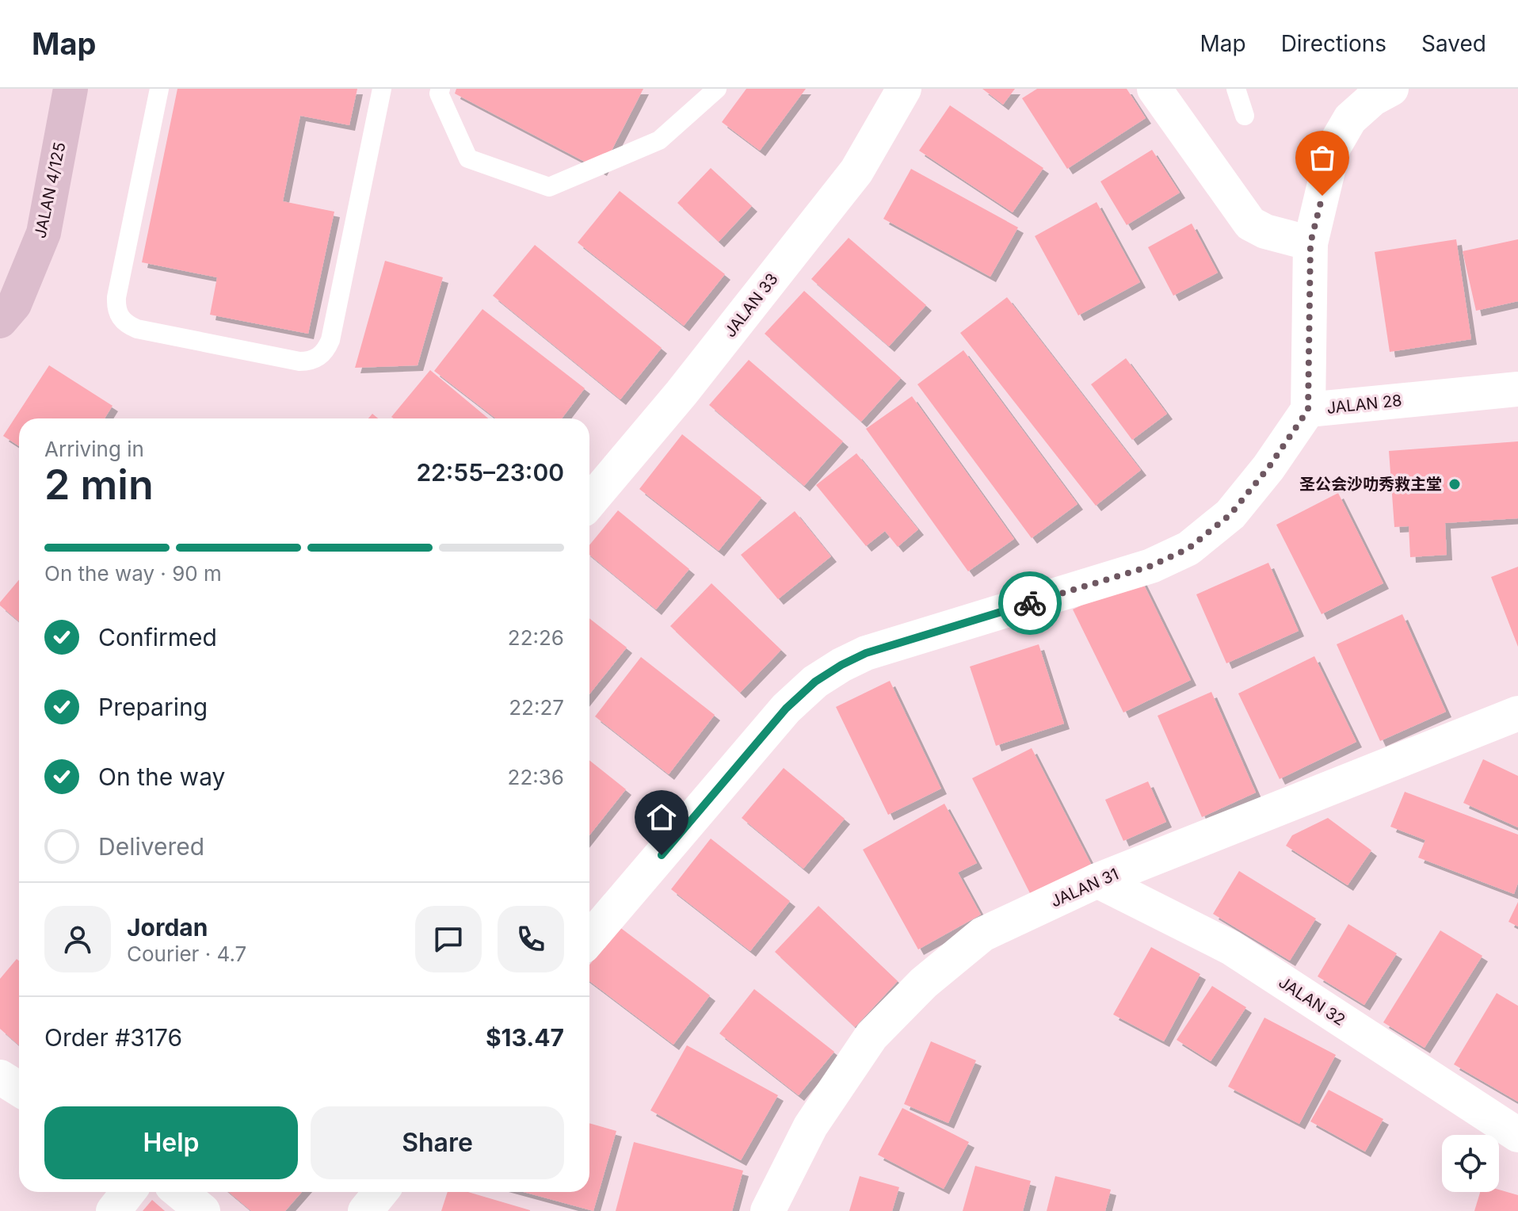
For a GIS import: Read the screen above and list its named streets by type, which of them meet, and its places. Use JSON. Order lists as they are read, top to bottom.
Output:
{
  "streets": {
    "street": [
      "JALAN 4/125",
      "JALAN 33",
      "JALAN 28",
      "JALAN 31",
      "JALAN 32"
    ]
  },
  "crossings": [
    ["JALAN 31", "JALAN 32"]
  ],
  "places": ["圣公会沙叻秀救主堂"],
  "page": {
    "header": "Map",
    "nav": ["Map", "Directions", "Saved"],
    "heading": ["2 min", "Arriving in", "22:55–23:00"],
    "panel": [
      "Jordan",
      "Courier · 4.7",
      "Order #3176",
      "$13.47"
    ],
    "bar": "On the way · 90 m",
    "list": [
      ["Confirmed", "22:26"],
      ["Preparing", "22:27"],
      ["On the way", "22:36"],
      "Delivered"
    ],
    "buttons": ["Help", "Share"]
  }
}
